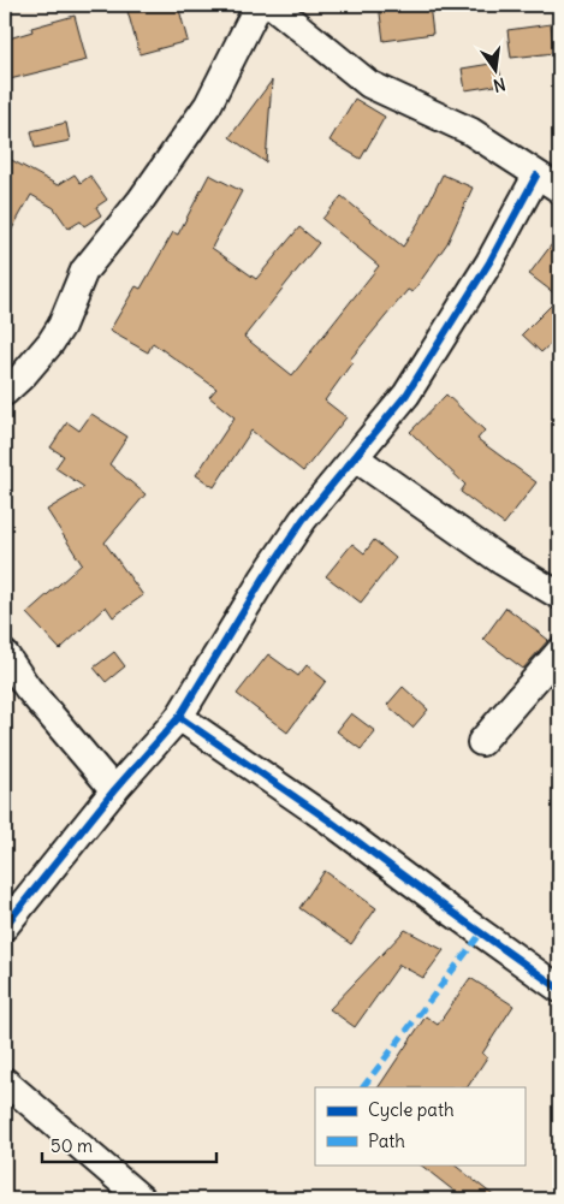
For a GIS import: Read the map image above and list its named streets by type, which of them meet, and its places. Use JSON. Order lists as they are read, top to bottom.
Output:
{
  "legend": ["Cycle path", "Path"],
  "scale_bar": "50 m",
  "north": "bottom"
}
